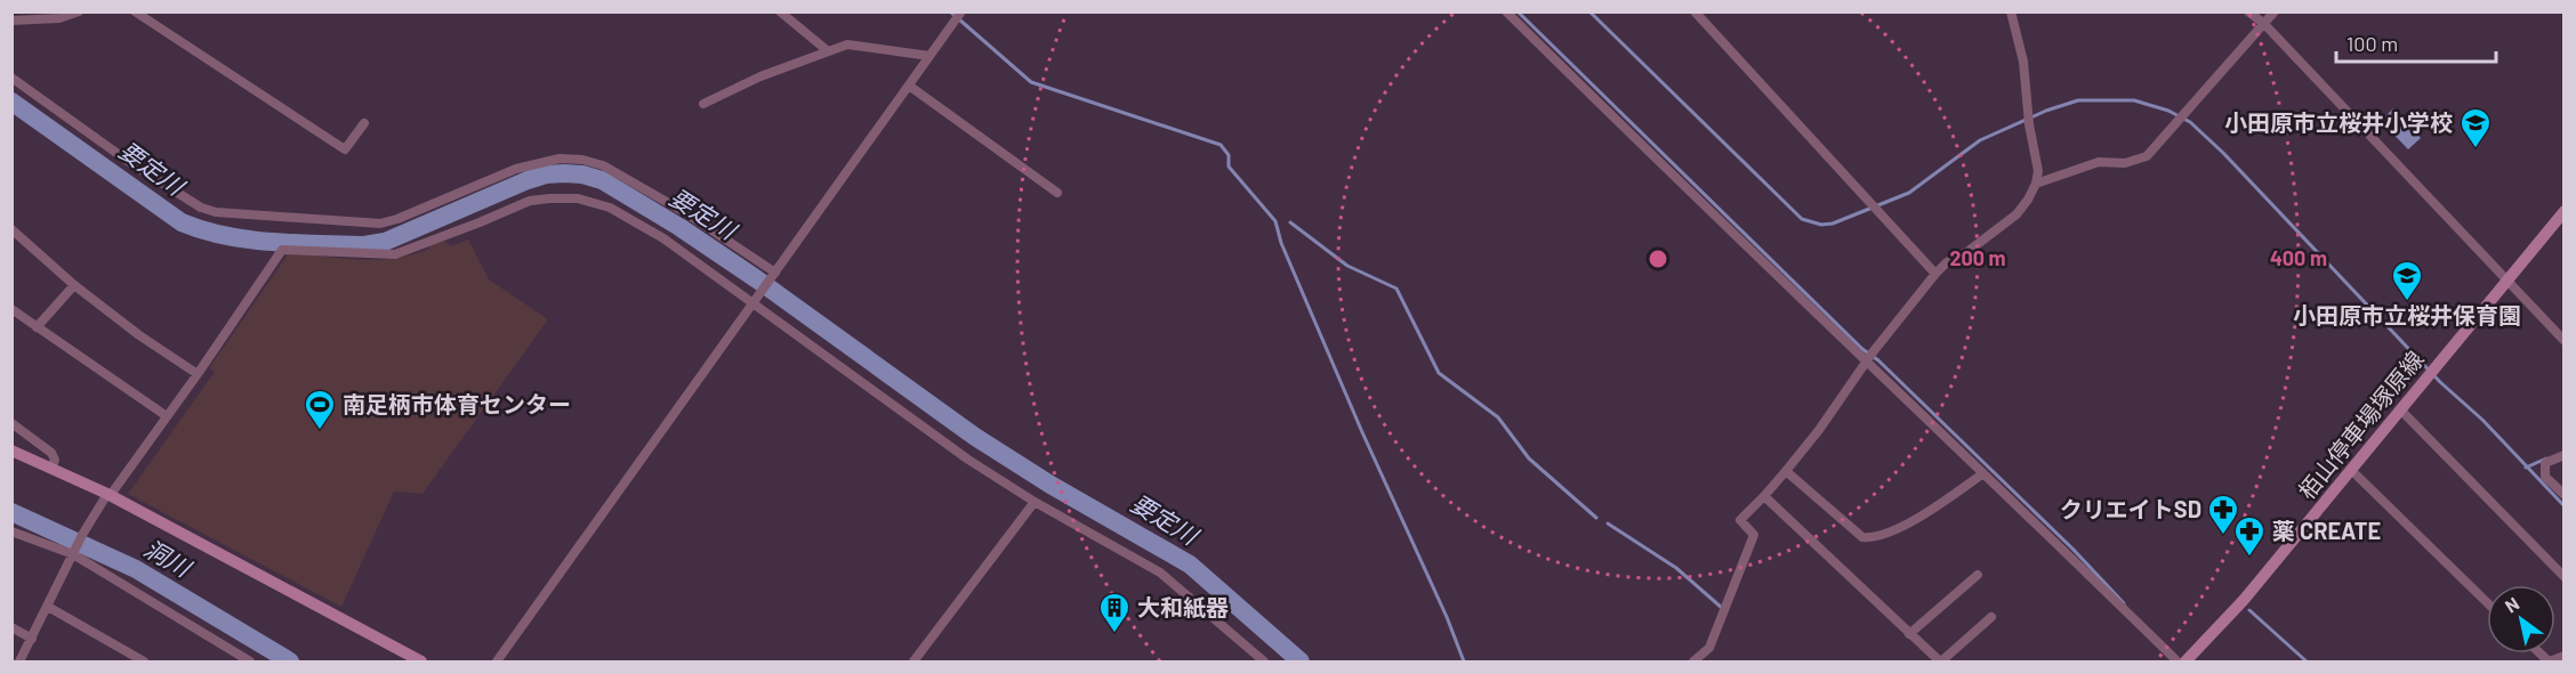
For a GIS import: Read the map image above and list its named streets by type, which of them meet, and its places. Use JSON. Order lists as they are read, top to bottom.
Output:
{
  "streets": {
    "main road": ["栢山停車場塚原線"]
  },
  "water": ["要定川", "洞川"],
  "places": {
    "school or university": ["小田原市立桜井小学校", "小田原市立桜井保育園"],
    "sports": ["南足柄市体育センター"],
    "pharmacy": ["クリエイトSD", "薬 CREATE"],
    "building": ["大和紙器"]
  },
  "scale_bar": "100 m",
  "north": "top left",
  "rings": ["200 m", "400 m"]
}
